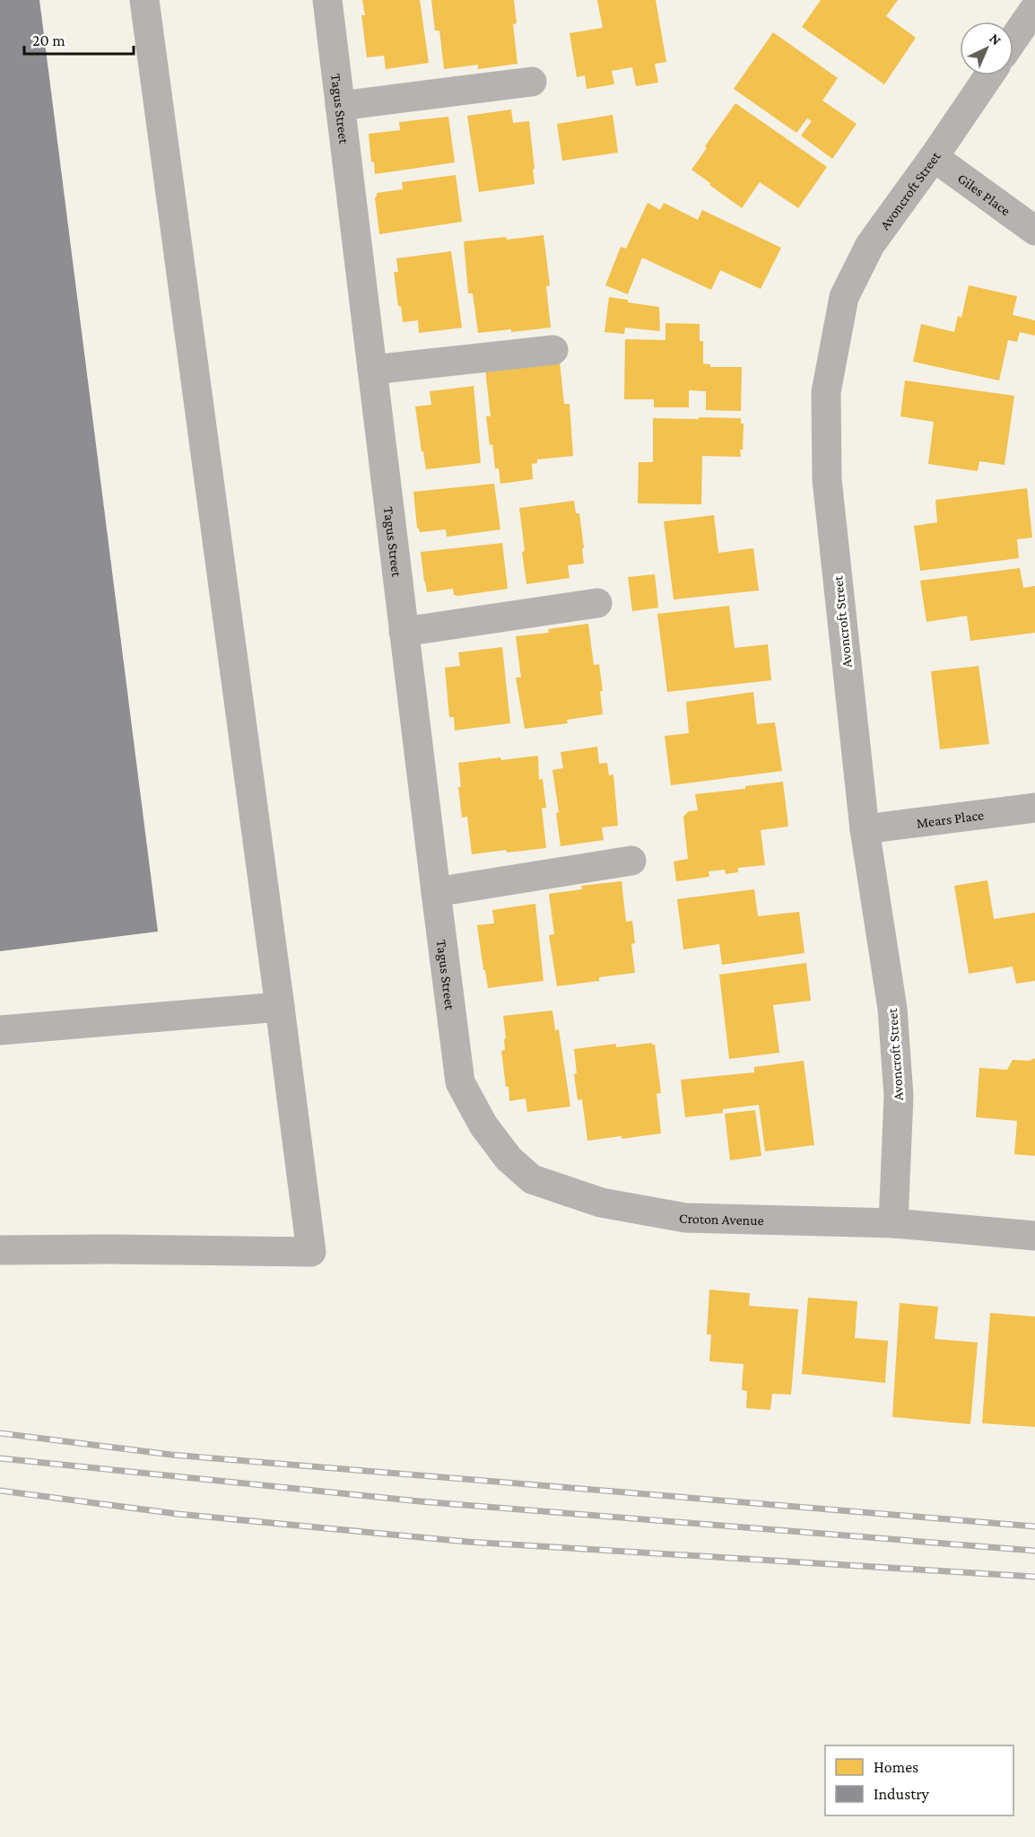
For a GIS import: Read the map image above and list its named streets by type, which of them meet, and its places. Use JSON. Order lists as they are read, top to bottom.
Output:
{
  "streets": {
    "street": [
      "Tagus Street",
      "Avoncroft Street",
      "Giles Place",
      "Mears Place",
      "Croton Avenue"
    ]
  },
  "crossings": [
    ["Tagus Street", "Croton Avenue"],
    ["Avoncroft Street", "Giles Place"],
    ["Avoncroft Street", "Mears Place"],
    ["Avoncroft Street", "Croton Avenue"]
  ],
  "legend": ["Homes", "Industry"],
  "scale_bar": "20 m",
  "north": "top right"
}
